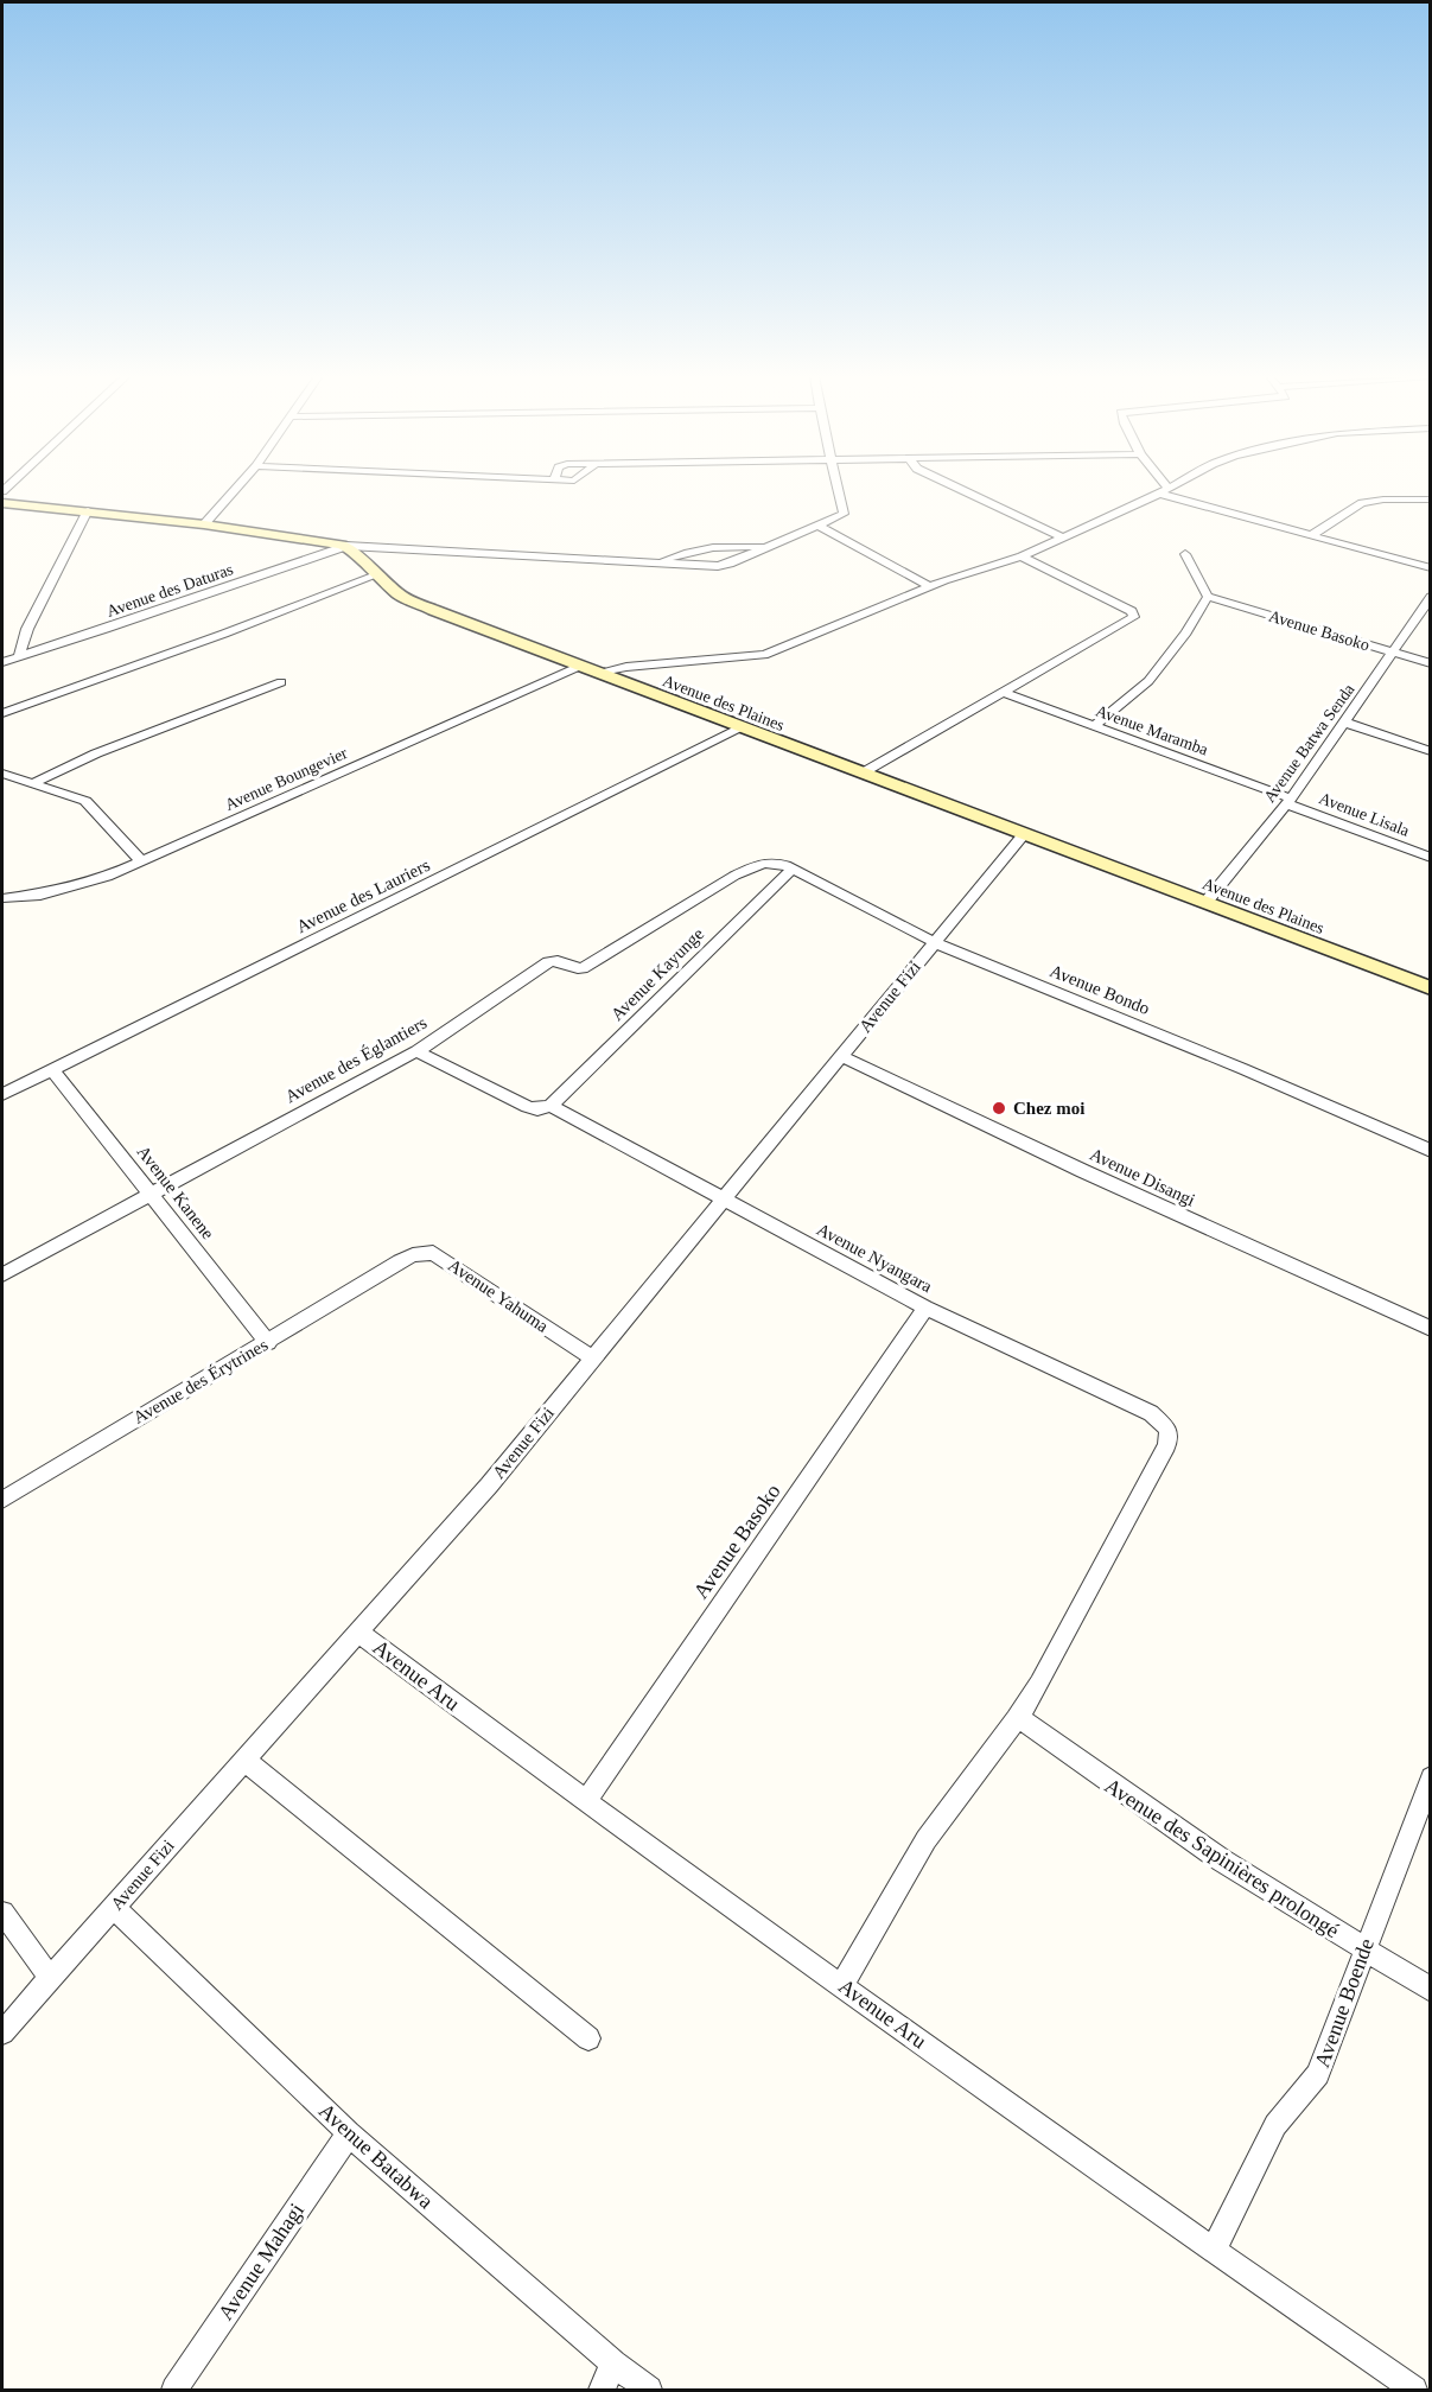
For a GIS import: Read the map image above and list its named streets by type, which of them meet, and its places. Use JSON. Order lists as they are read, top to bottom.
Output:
{
  "streets": {
    "street": [
      "Avenue des Daturas",
      "Avenue Basoko",
      "Avenue des Plaines",
      "Avenue Maramba",
      "Avenue Batwa Senda",
      "Avenue Boungevier",
      "Avenue Lisala",
      "Avenue des Lauriers",
      "Avenue Kayunge",
      "Avenue Bondo",
      "Avenue Fizi",
      "Avenue des Églantiers",
      "Avenue Disangi",
      "Avenue Kanene",
      "Avenue Nyangara",
      "Avenue Yahuma",
      "Avenue des Érytrines",
      "Avenue Aru",
      "Avenue des Sapinières prolongé",
      "Avenue Boende",
      "Avenue Batabwa",
      "Avenue Mahagi"
    ]
  },
  "crossings": [
    ["Avenue des Daturas", "Avenue des Plaines"],
    ["Avenue Basoko", "Avenue Batwa Senda"],
    ["Avenue Basoko", "Avenue Nyangara"],
    ["Avenue Basoko", "Avenue Aru"],
    ["Avenue des Plaines", "Avenue Batwa Senda"],
    ["Avenue des Plaines", "Avenue Boungevier"],
    ["Avenue des Plaines", "Avenue des Lauriers"],
    ["Avenue des Plaines", "Avenue Fizi"],
    ["Avenue Maramba", "Avenue Batwa Senda"],
    ["Avenue Maramba", "Avenue Lisala"],
    ["Avenue Batwa Senda", "Avenue Lisala"],
    ["Avenue des Lauriers", "Avenue Kanene"],
    ["Avenue Kayunge", "Avenue Bondo"],
    ["Avenue Kayunge", "Avenue Nyangara"],
    ["Avenue Bondo", "Avenue Fizi"],
    ["Avenue Bondo", "Avenue des Églantiers"],
    ["Avenue Fizi", "Avenue Disangi"],
    ["Avenue Fizi", "Avenue Nyangara"],
    ["Avenue Fizi", "Avenue Yahuma"],
    ["Avenue Fizi", "Avenue Aru"],
    ["Avenue Fizi", "Avenue Batabwa"],
    ["Avenue des Églantiers", "Avenue Kanene"],
    ["Avenue Kanene", "Avenue des Érytrines"],
    ["Avenue Nyangara", "Avenue des Sapinières prolongé"],
    ["Avenue Yahuma", "Avenue des Érytrines"],
    ["Avenue Aru", "Avenue Boende"],
    ["Avenue des Sapinières prolongé", "Avenue Boende"],
    ["Avenue Batabwa", "Avenue Mahagi"]
  ],
  "places": ["Chez moi"]
}
